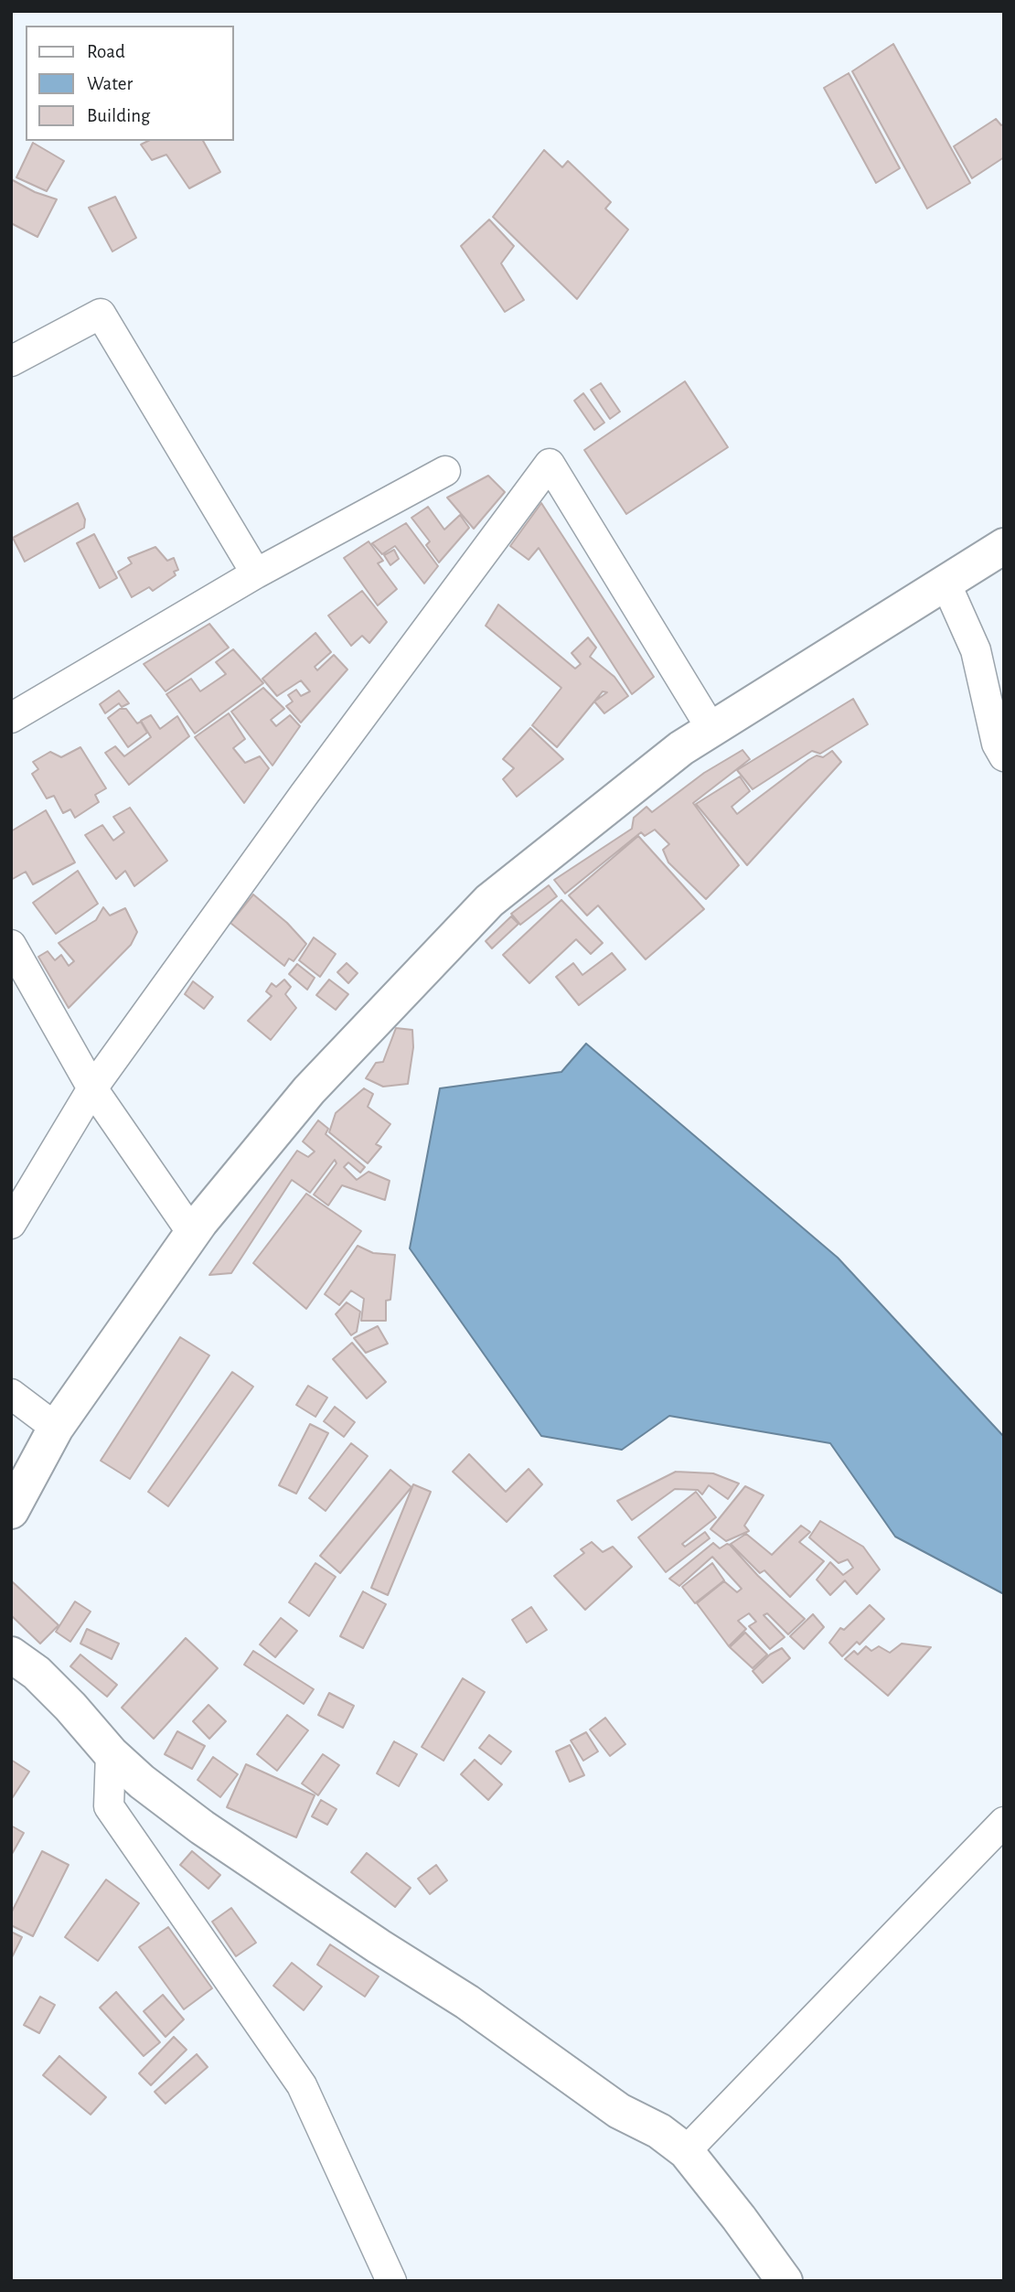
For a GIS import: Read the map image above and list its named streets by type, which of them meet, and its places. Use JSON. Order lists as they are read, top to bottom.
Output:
{
  "legend": ["Road", "Water", "Building"]
}
